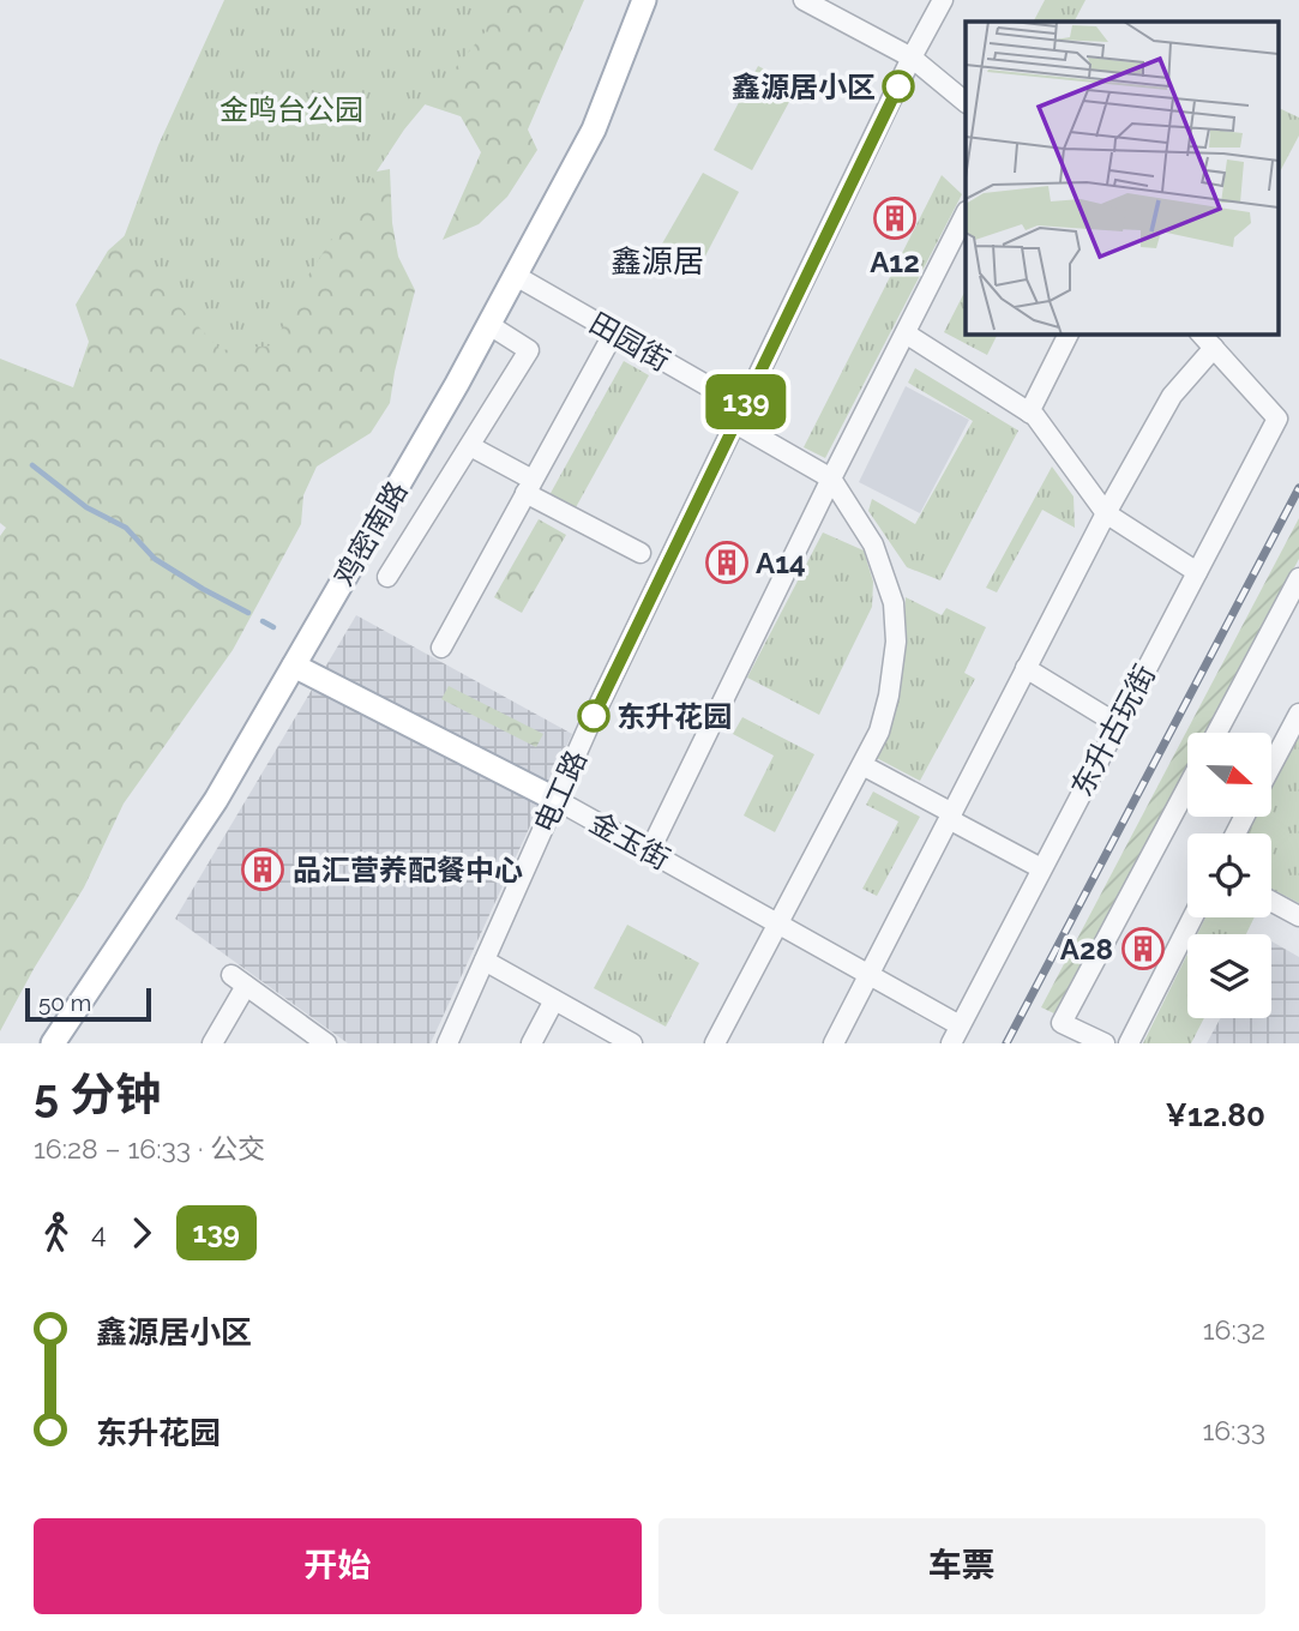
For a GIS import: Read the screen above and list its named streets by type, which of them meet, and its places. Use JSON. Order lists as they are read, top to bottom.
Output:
{
  "streets": {
    "main road": ["鸡密南路", "金玉街"],
    "street": ["田园街", "东升古玩街", "电工路"]
  },
  "crossings": [
    ["田园街", "鸡密南路"],
    ["田园街", "电工路"],
    ["鸡密南路", "金玉街"],
    ["东升古玩街", "金玉街"],
    ["电工路", "金玉街"]
  ],
  "districts": ["鑫源居"],
  "parks": ["金鸣台公园"],
  "places": {
    "other": ["鑫源居小区", "东升花园"],
    "building": [
      "A12",
      "A14",
      "品汇营养配餐中心",
      "A28"
    ]
  },
  "lines": ["bus line 139"],
  "scale_bar": "50 m",
  "north": "right",
  "page": {
    "on_map": "139",
    "scale": "50 m",
    "heading": ["5 分钟", "16:28 – 16:33 · 公交", "¥12.80"],
    "legs": ["4", "139"],
    "list": [
      {
        "name": "鑫源居小区",
        "value": "16:32"
      },
      {
        "name": "东升花园",
        "value": "16:33"
      }
    ],
    "buttons": ["开始", "车票"]
  }
}
